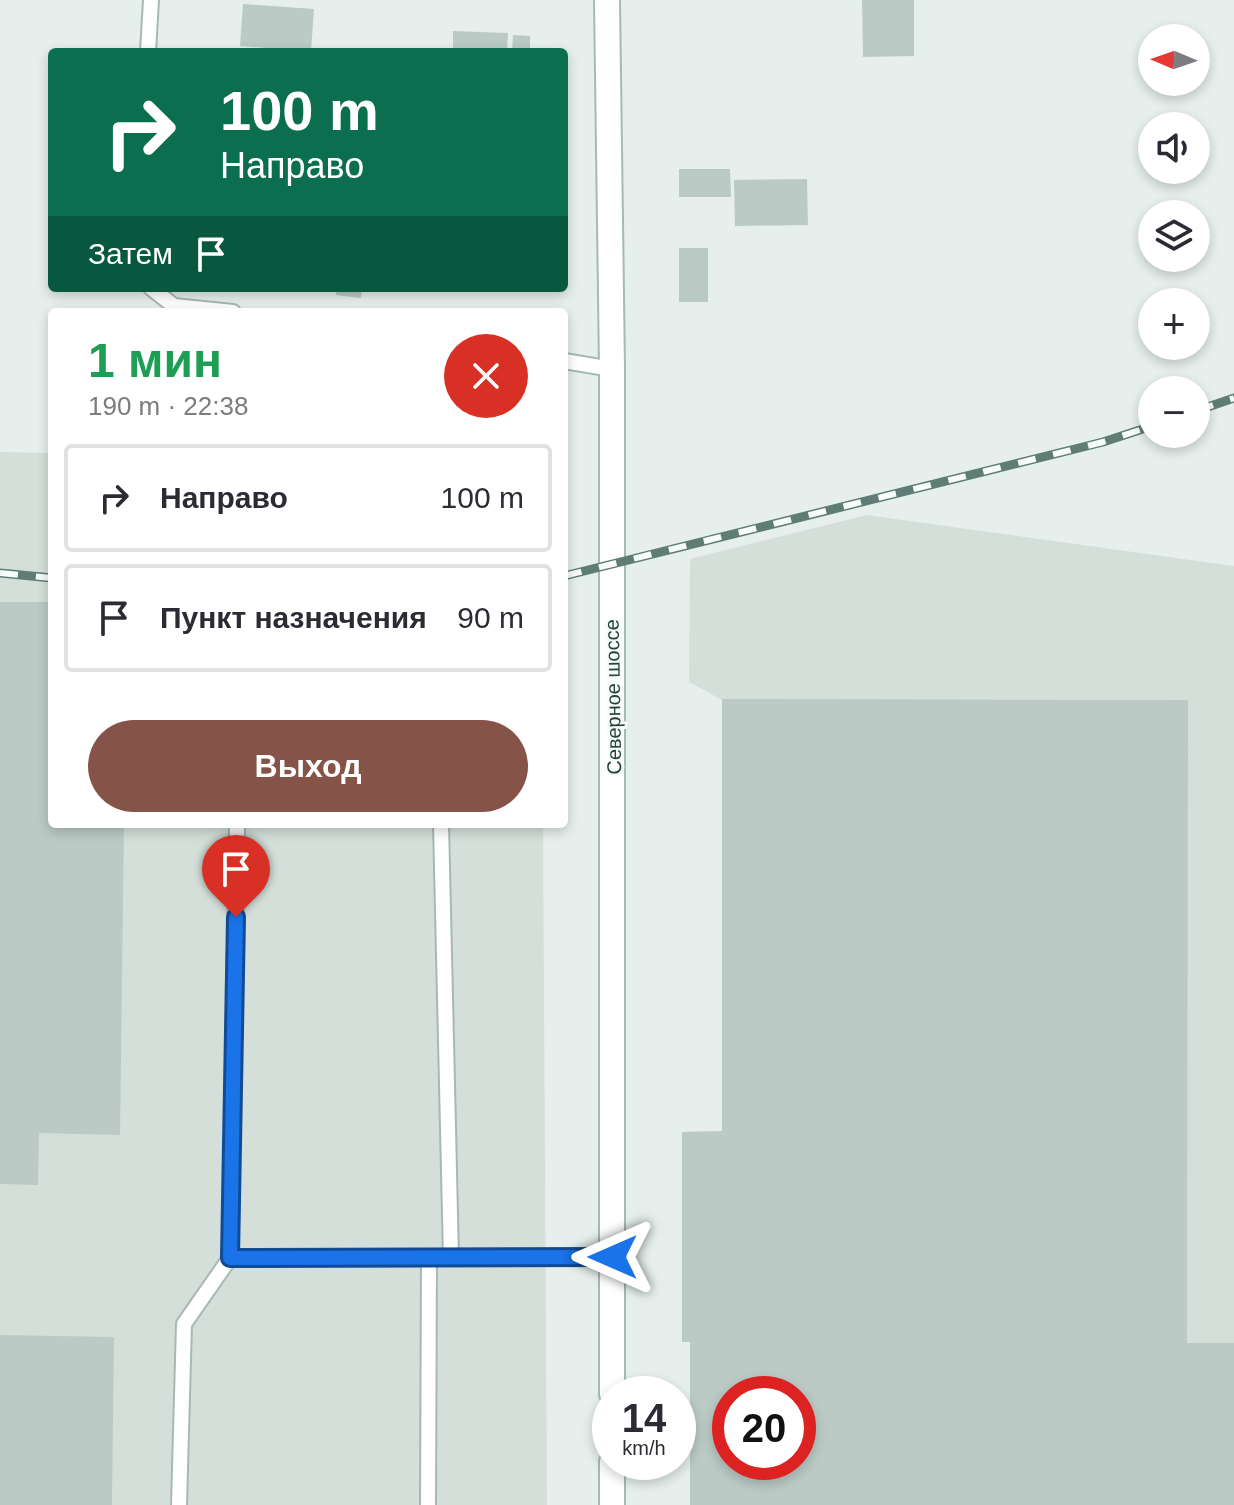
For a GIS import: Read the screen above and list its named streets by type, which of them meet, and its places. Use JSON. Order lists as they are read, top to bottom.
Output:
{
  "streets": {
    "main road": ["Северное шоссе"]
  },
  "north": "left",
  "page": {
    "map_buttons": ["+", "−"],
    "turn": ["100 m", "Направо"],
    "then": "Затем",
    "heading": ["1 мин", "190 m · 22:38"],
    "list": [
      {
        "name": "Направо",
        "value": "100 m"
      },
      {
        "name": "Пункт назначения",
        "value": "90 m"
      }
    ],
    "buttons": "Выход",
    "speed": "14 km/h",
    "limit": "20"
  }
}
